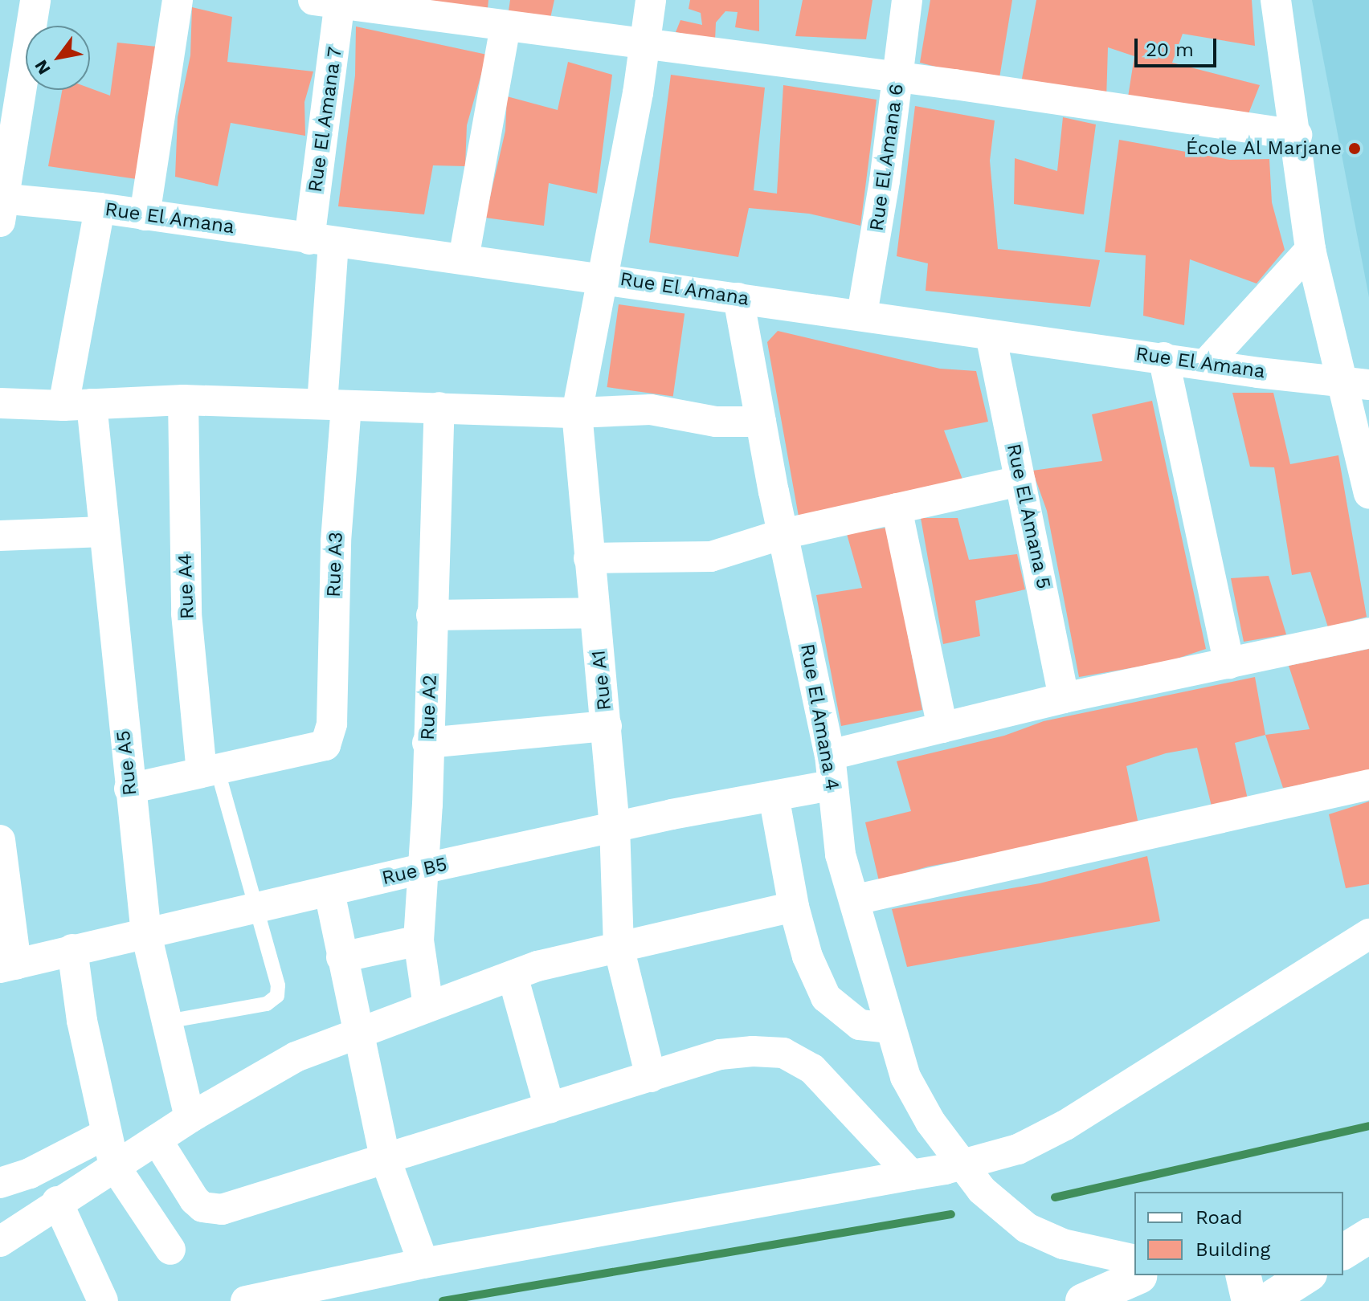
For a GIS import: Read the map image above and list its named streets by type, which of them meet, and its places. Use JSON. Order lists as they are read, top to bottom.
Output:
{
  "streets": {
    "street": [
      "Rue El Amana 7",
      "Rue El Amana 6",
      "Rue El Amana",
      "Rue El Amana 5",
      "Rue A3",
      "Rue A4",
      "Rue A1",
      "Rue A2",
      "Rue El Amana 4",
      "Rue A5",
      "Rue B5"
    ]
  },
  "crossings": [
    ["Rue El Amana 7", "Rue El Amana"],
    ["Rue El Amana 7", "Rue A3"],
    ["Rue El Amana 6", "Rue El Amana"],
    ["Rue El Amana", "Rue El Amana 5"],
    ["Rue El Amana", "Rue A1"],
    ["Rue El Amana", "Rue El Amana 4"],
    ["Rue El Amana", "Rue A5"],
    ["Rue A3", "Rue A4"],
    ["Rue A1", "Rue B5"],
    ["Rue A2", "Rue B5"],
    ["Rue El Amana 4", "Rue B5"],
    ["Rue A5", "Rue B5"]
  ],
  "places": ["École Al Marjane"],
  "legend": ["Road", "Building"],
  "scale_bar": "20 m",
  "north": "bottom left"
}
